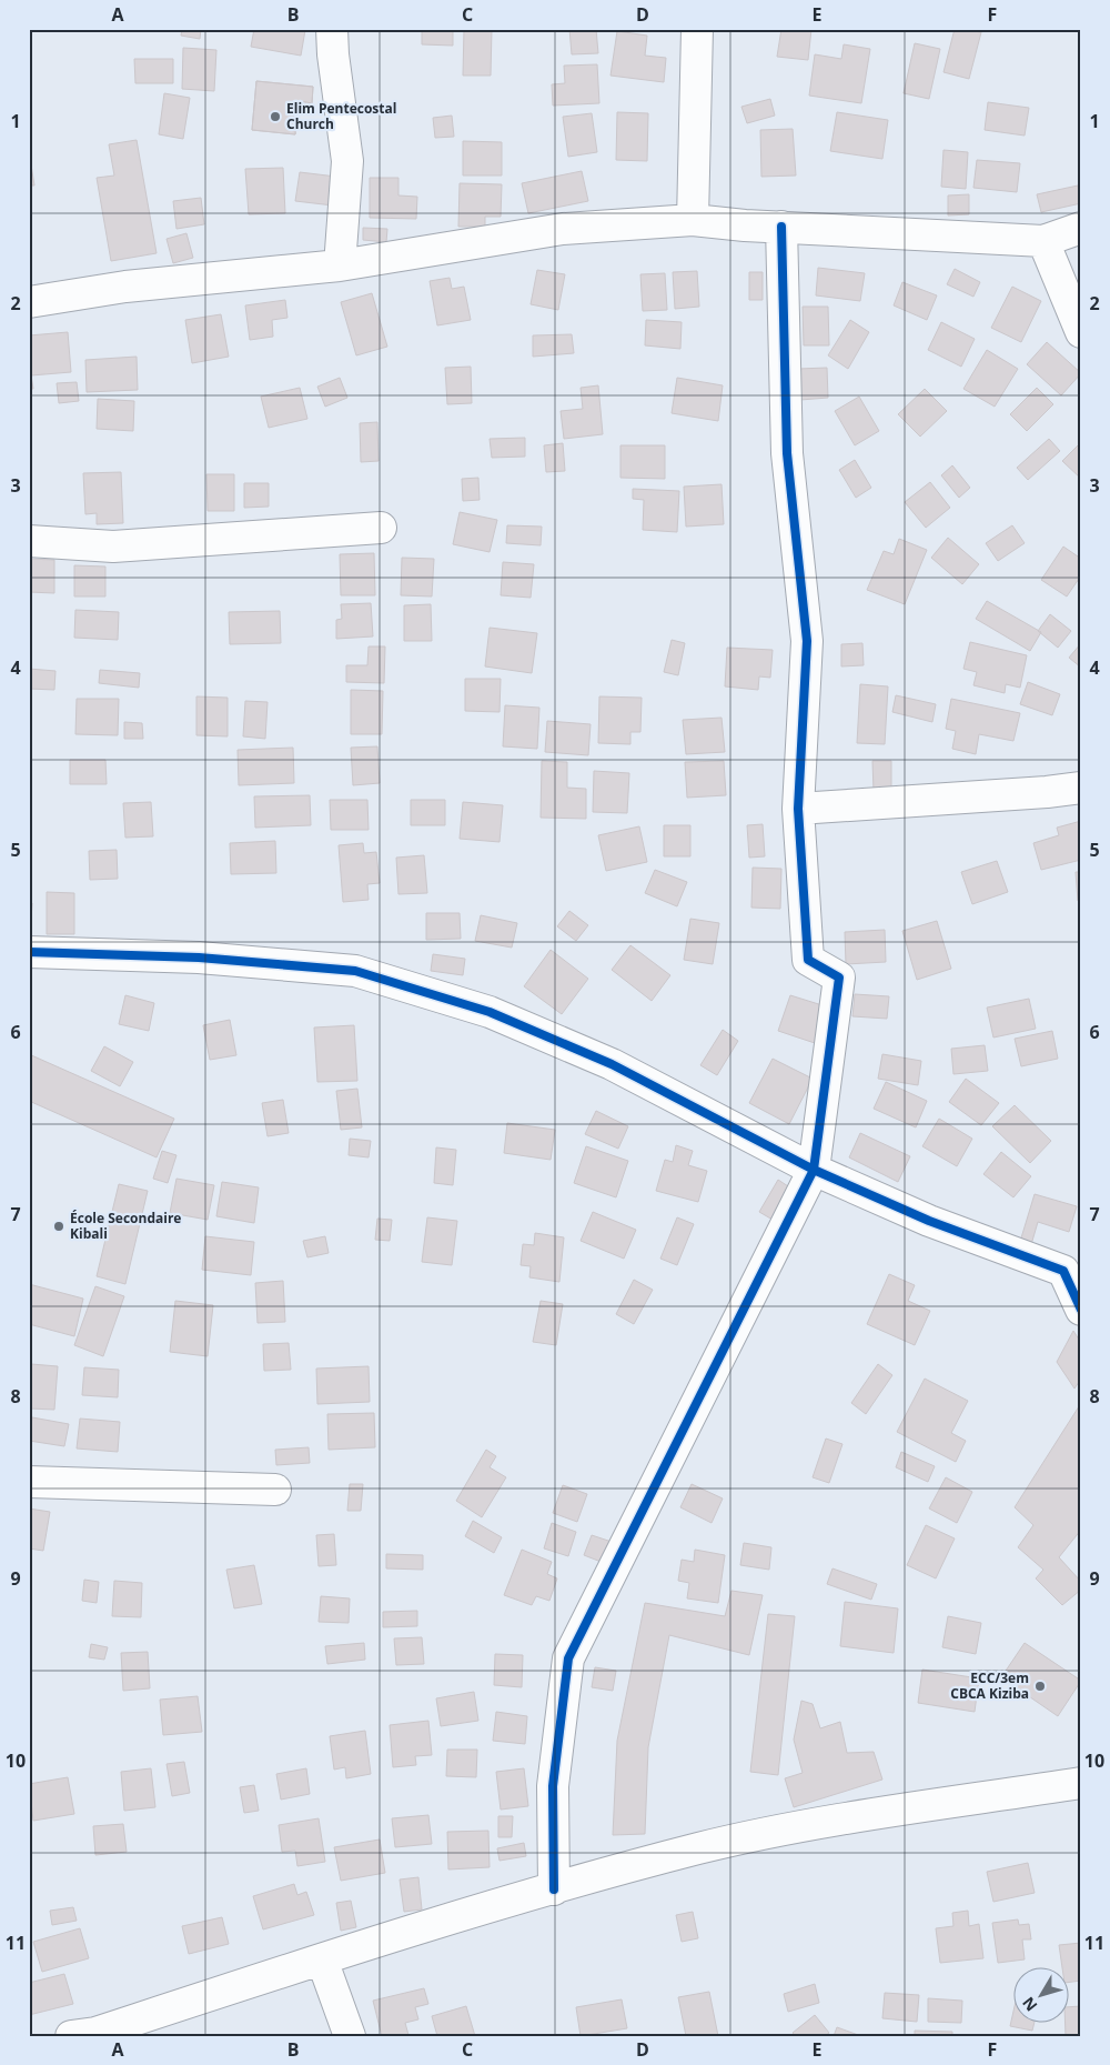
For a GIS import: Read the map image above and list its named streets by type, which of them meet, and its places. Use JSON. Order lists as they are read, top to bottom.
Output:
{
  "places": ["Elim Pentecostal Church", "École Secondaire Kibali", "ECC/3em CBCA Kiziba"],
  "north": "bottom left",
  "grid": {
    "columns": [
      "A",
      "B",
      "C",
      "D",
      "E",
      "F"
    ],
    "rows": [
      "1",
      "2",
      "3",
      "4",
      "5",
      "6",
      "7",
      "8",
      "9",
      "10",
      "11"
    ]
  }
}
